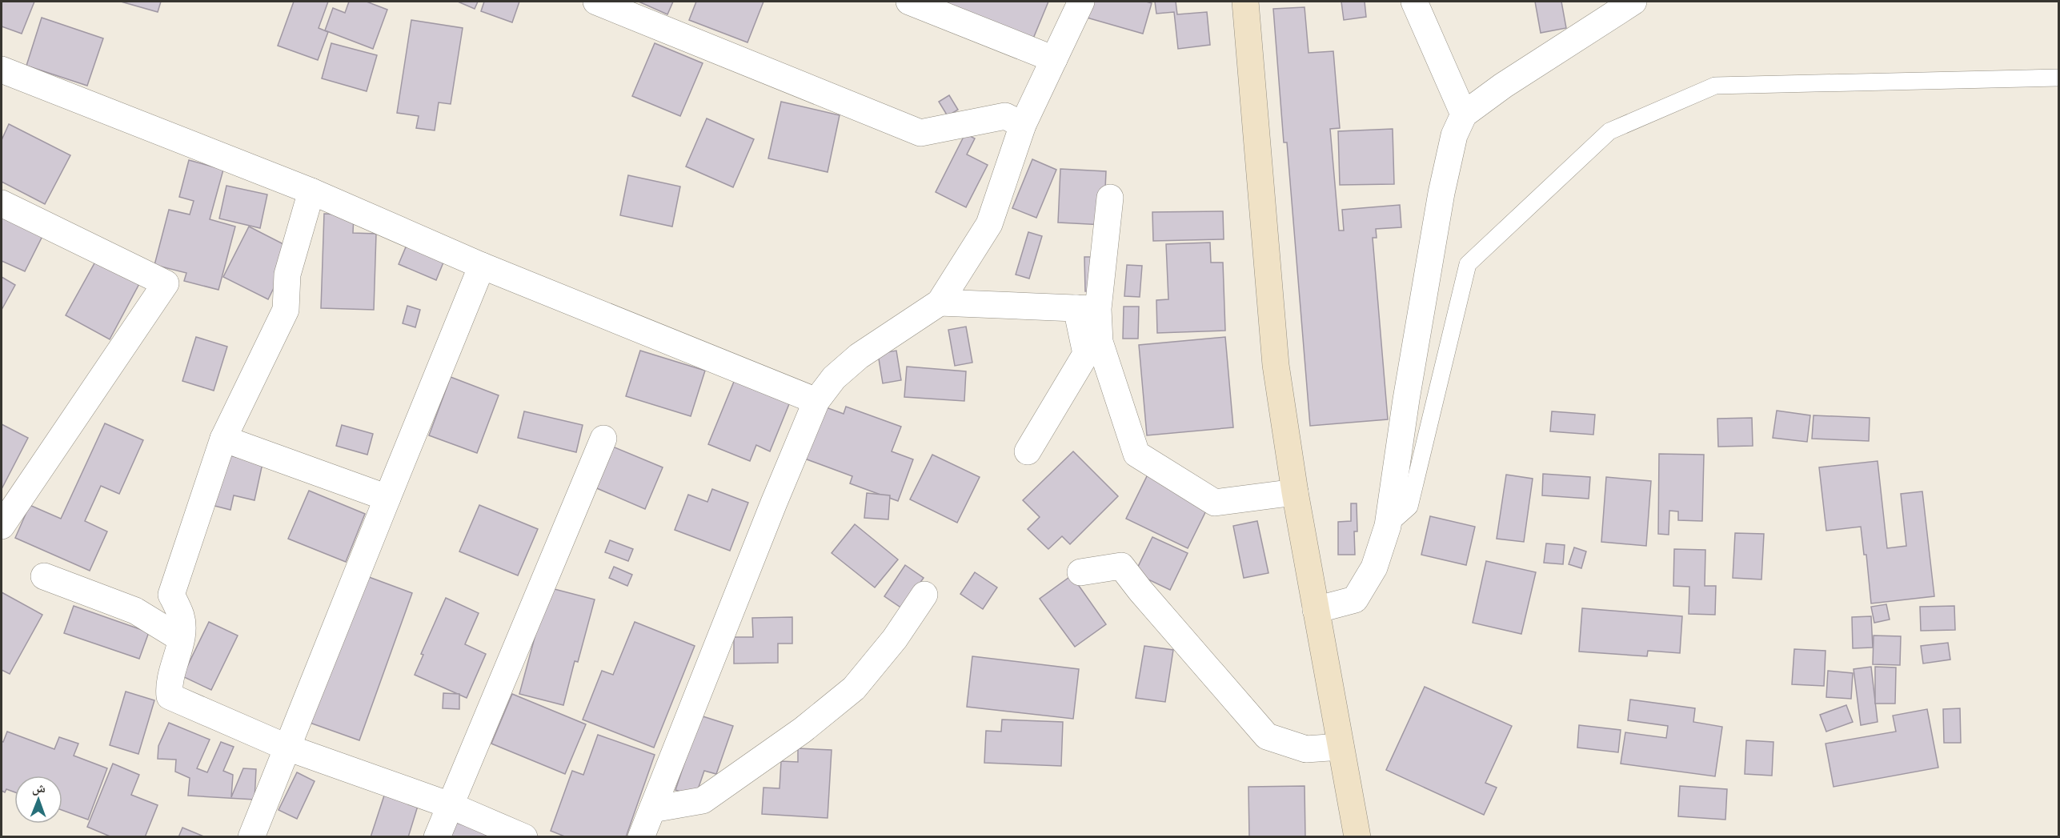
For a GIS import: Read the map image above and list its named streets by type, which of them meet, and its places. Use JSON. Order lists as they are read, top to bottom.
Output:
{
  "north": "top"
}
